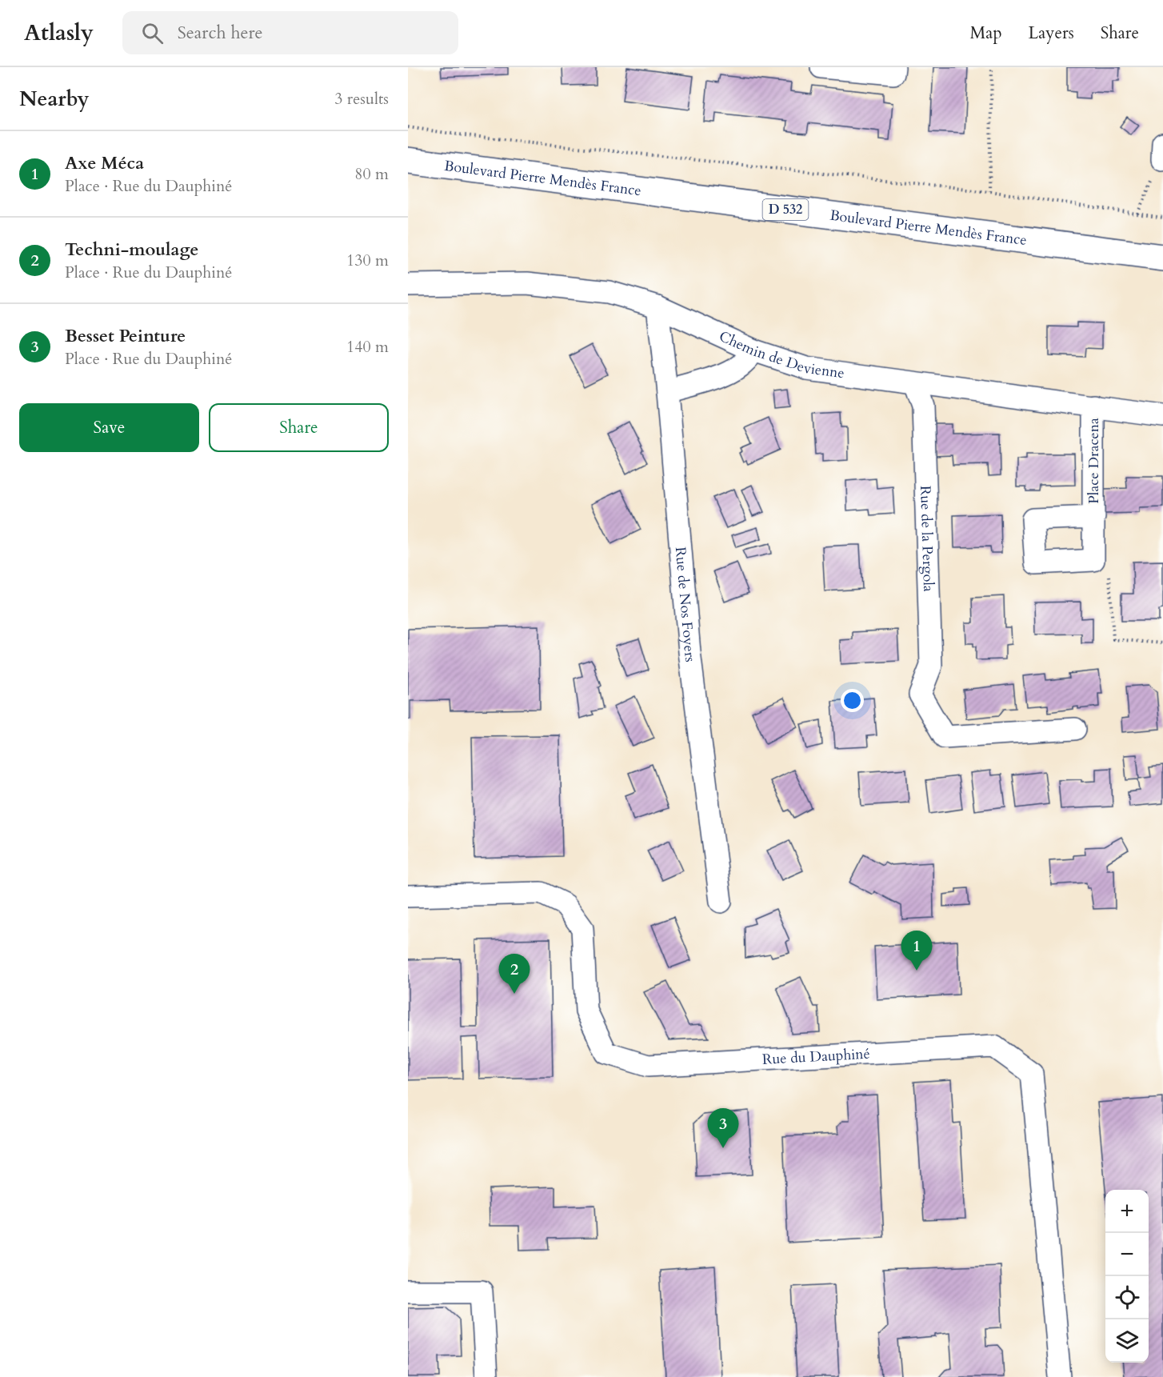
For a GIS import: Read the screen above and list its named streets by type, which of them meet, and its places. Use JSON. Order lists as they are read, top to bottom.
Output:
{
  "streets": {
    "main road": ["Boulevard Pierre Mendès France", "D 532"],
    "street": [
      "Chemin de Devienne",
      "Place Dracena",
      "Rue de la Pergola",
      "Rue de Nos Foyers",
      "Rue du Dauphiné"
    ]
  },
  "crossings": [
    ["Chemin de Devienne", "Place Dracena"],
    ["Chemin de Devienne", "Rue de la Pergola"],
    ["Chemin de Devienne", "Rue de Nos Foyers"]
  ],
  "page": {
    "header": "Atlasly",
    "search": "Search here",
    "nav": ["Map", "Layers", "Share"],
    "heading": ["Nearby", "3 results"],
    "list": [
      {
        "mark": "1",
        "name": "Axe Méca",
        "note": "Place · Rue du Dauphiné",
        "value": "80 m"
      },
      {
        "mark": "2",
        "name": "Techni-moulage",
        "note": "Place · Rue du Dauphiné",
        "value": "130 m"
      },
      {
        "mark": "3",
        "name": "Besset Peinture",
        "note": "Place · Rue du Dauphiné",
        "value": "140 m"
      }
    ],
    "buttons": ["Save", "Share"],
    "pins": ["1", "2", "3"],
    "map_buttons": ["+", "−"]
  }
}
